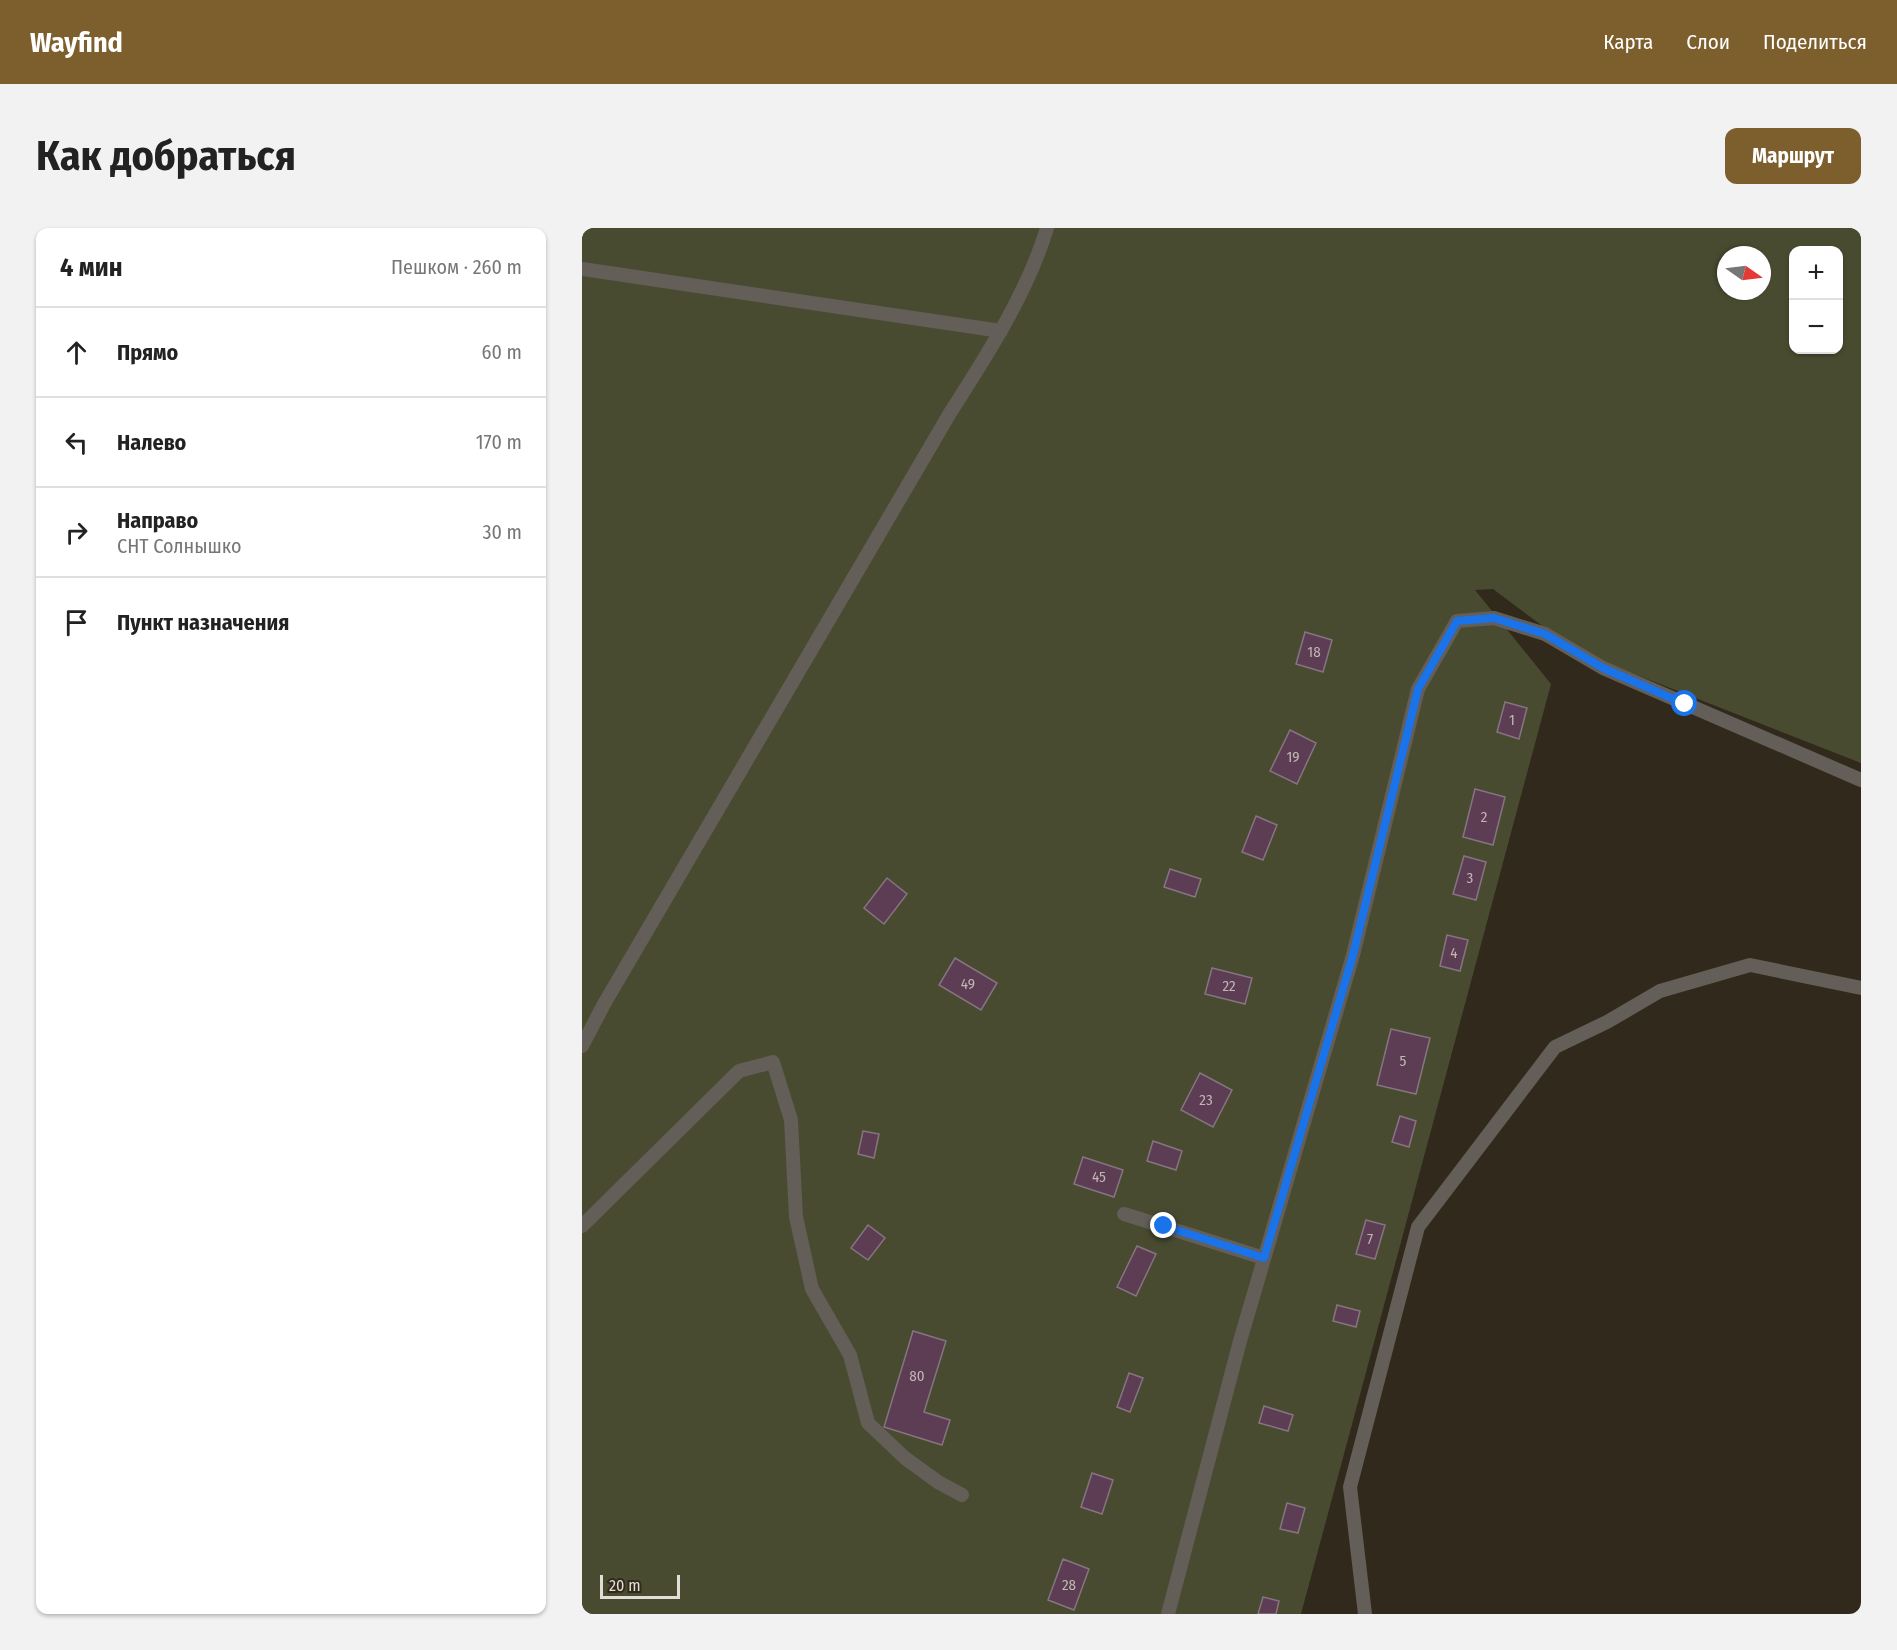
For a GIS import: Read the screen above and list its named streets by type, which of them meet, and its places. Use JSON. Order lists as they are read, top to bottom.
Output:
{
  "house_numbers": [
    "18",
    "1",
    "19",
    "2",
    "3",
    "4",
    "49",
    "22",
    "5",
    "23",
    "45",
    "7",
    "80",
    "28"
  ],
  "scale_bar": "20 m",
  "north": "right",
  "page": {
    "header": "Wayfind",
    "nav": ["Карта", "Слои", "Поделиться"],
    "buttons": "Маршрут",
    "title": "Как добраться",
    "heading": ["4 мин", "Пешком · 260 m"],
    "map_buttons": ["+", "−"],
    "list": [
      ["Прямо", "60 m"],
      ["Налево", "170 m"],
      ["Направо", "СНТ Солнышко", "30 m"],
      "Пункт назначения"
    ],
    "scale": "20 m"
  }
}
